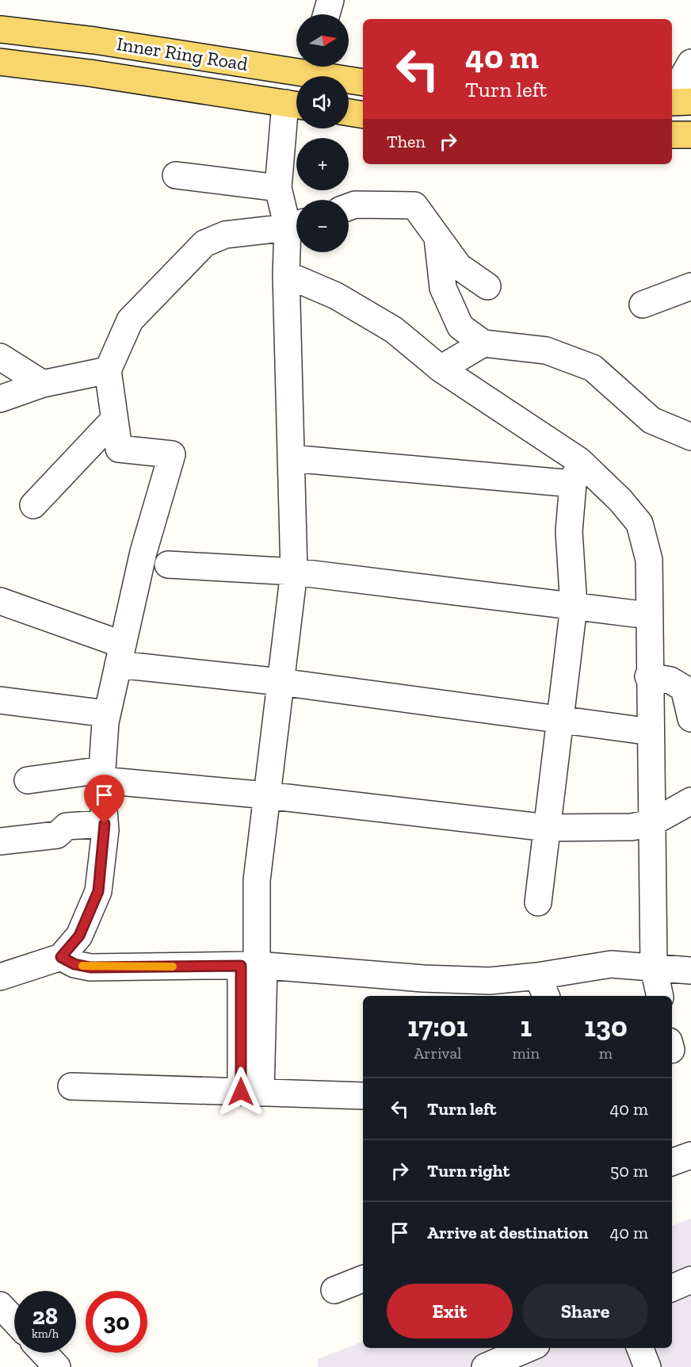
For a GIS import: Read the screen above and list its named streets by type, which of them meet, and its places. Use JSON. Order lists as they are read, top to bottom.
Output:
{
  "streets": {
    "main road": ["Inner Ring Road"]
  },
  "north": "right",
  "page": {
    "map_buttons": ["+", "−"],
    "turn": ["40 m", "Turn left"],
    "then": "Then",
    "eta": [
      "17:01",
      "Arrival",
      "1",
      "min",
      "130",
      "m"
    ],
    "list": [
      {
        "name": "Turn left",
        "value": "40 m"
      },
      {
        "name": "Turn right",
        "value": "50 m"
      },
      {
        "name": "Arrive at destination",
        "value": "40 m"
      }
    ],
    "buttons": ["Exit", "Share"],
    "speed": "28 km/h",
    "limit": "30"
  }
}
